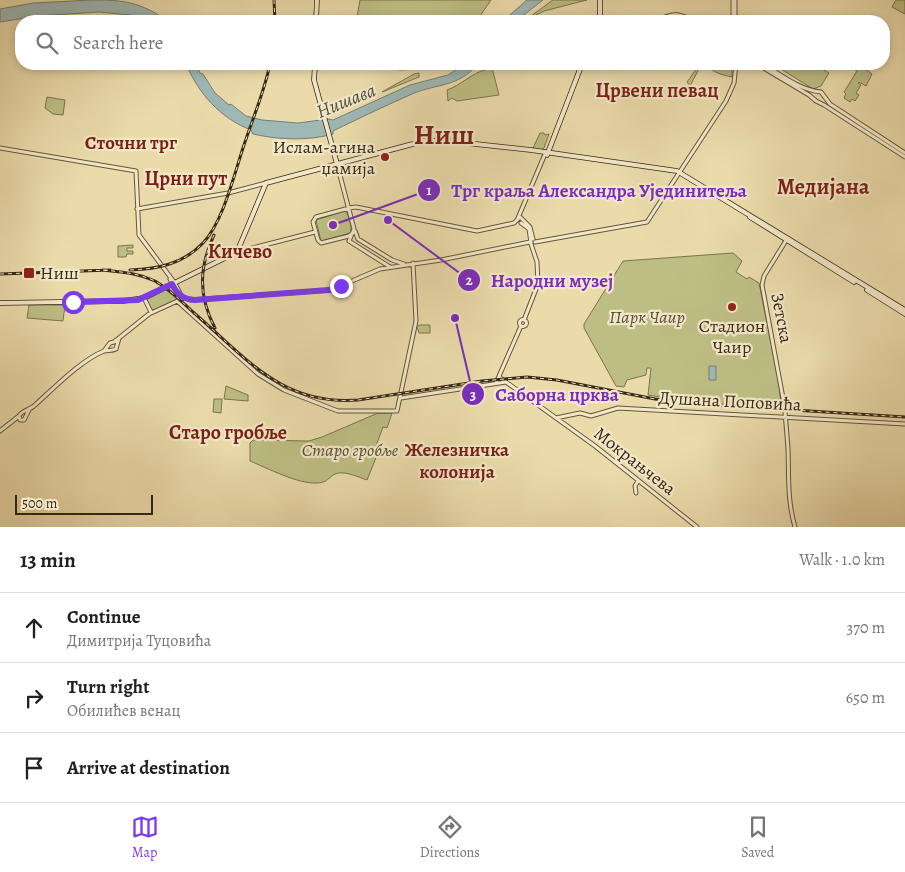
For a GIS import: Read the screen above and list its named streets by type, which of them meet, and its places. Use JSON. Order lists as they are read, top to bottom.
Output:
{
  "streets": {
    "street": ["Зетска", "Душана Поповића", "Мокрањчева"]
  },
  "crossings": [
    ["Зетска", "Душана Поповића"],
    ["Душана Поповића", "Мокрањчева"]
  ],
  "districts": [
    "Црвени певац",
    "Ниш",
    "Сточни трг",
    "Црни пут",
    "Медијана",
    "Кичево",
    "Старо гробље",
    "Железничка колонија"
  ],
  "water": ["Нишава"],
  "parks": ["Парк Чаир", "Старо гробље"],
  "places": {
    "other": [
      "Ислам-агина џамија",
      "Народни музеј",
      "Трг краља Александра Ујединитеља",
      "Стадион Чаир",
      "Саборна црква"
    ],
    "transit": ["Ниш"]
  },
  "scale_bar": "500 m",
  "page": {
    "search": "Search here",
    "scale": "500 m",
    "heading": ["13 min", "Walk · 1.0 km"],
    "list": [
      ["Continue", "Димитрија Туцовића", "370 m"],
      ["Turn right", "Обилићев венац", "650 m"],
      "Arrive at destination"
    ],
    "nav": ["Map", "Directions", "Saved"]
  }
}
